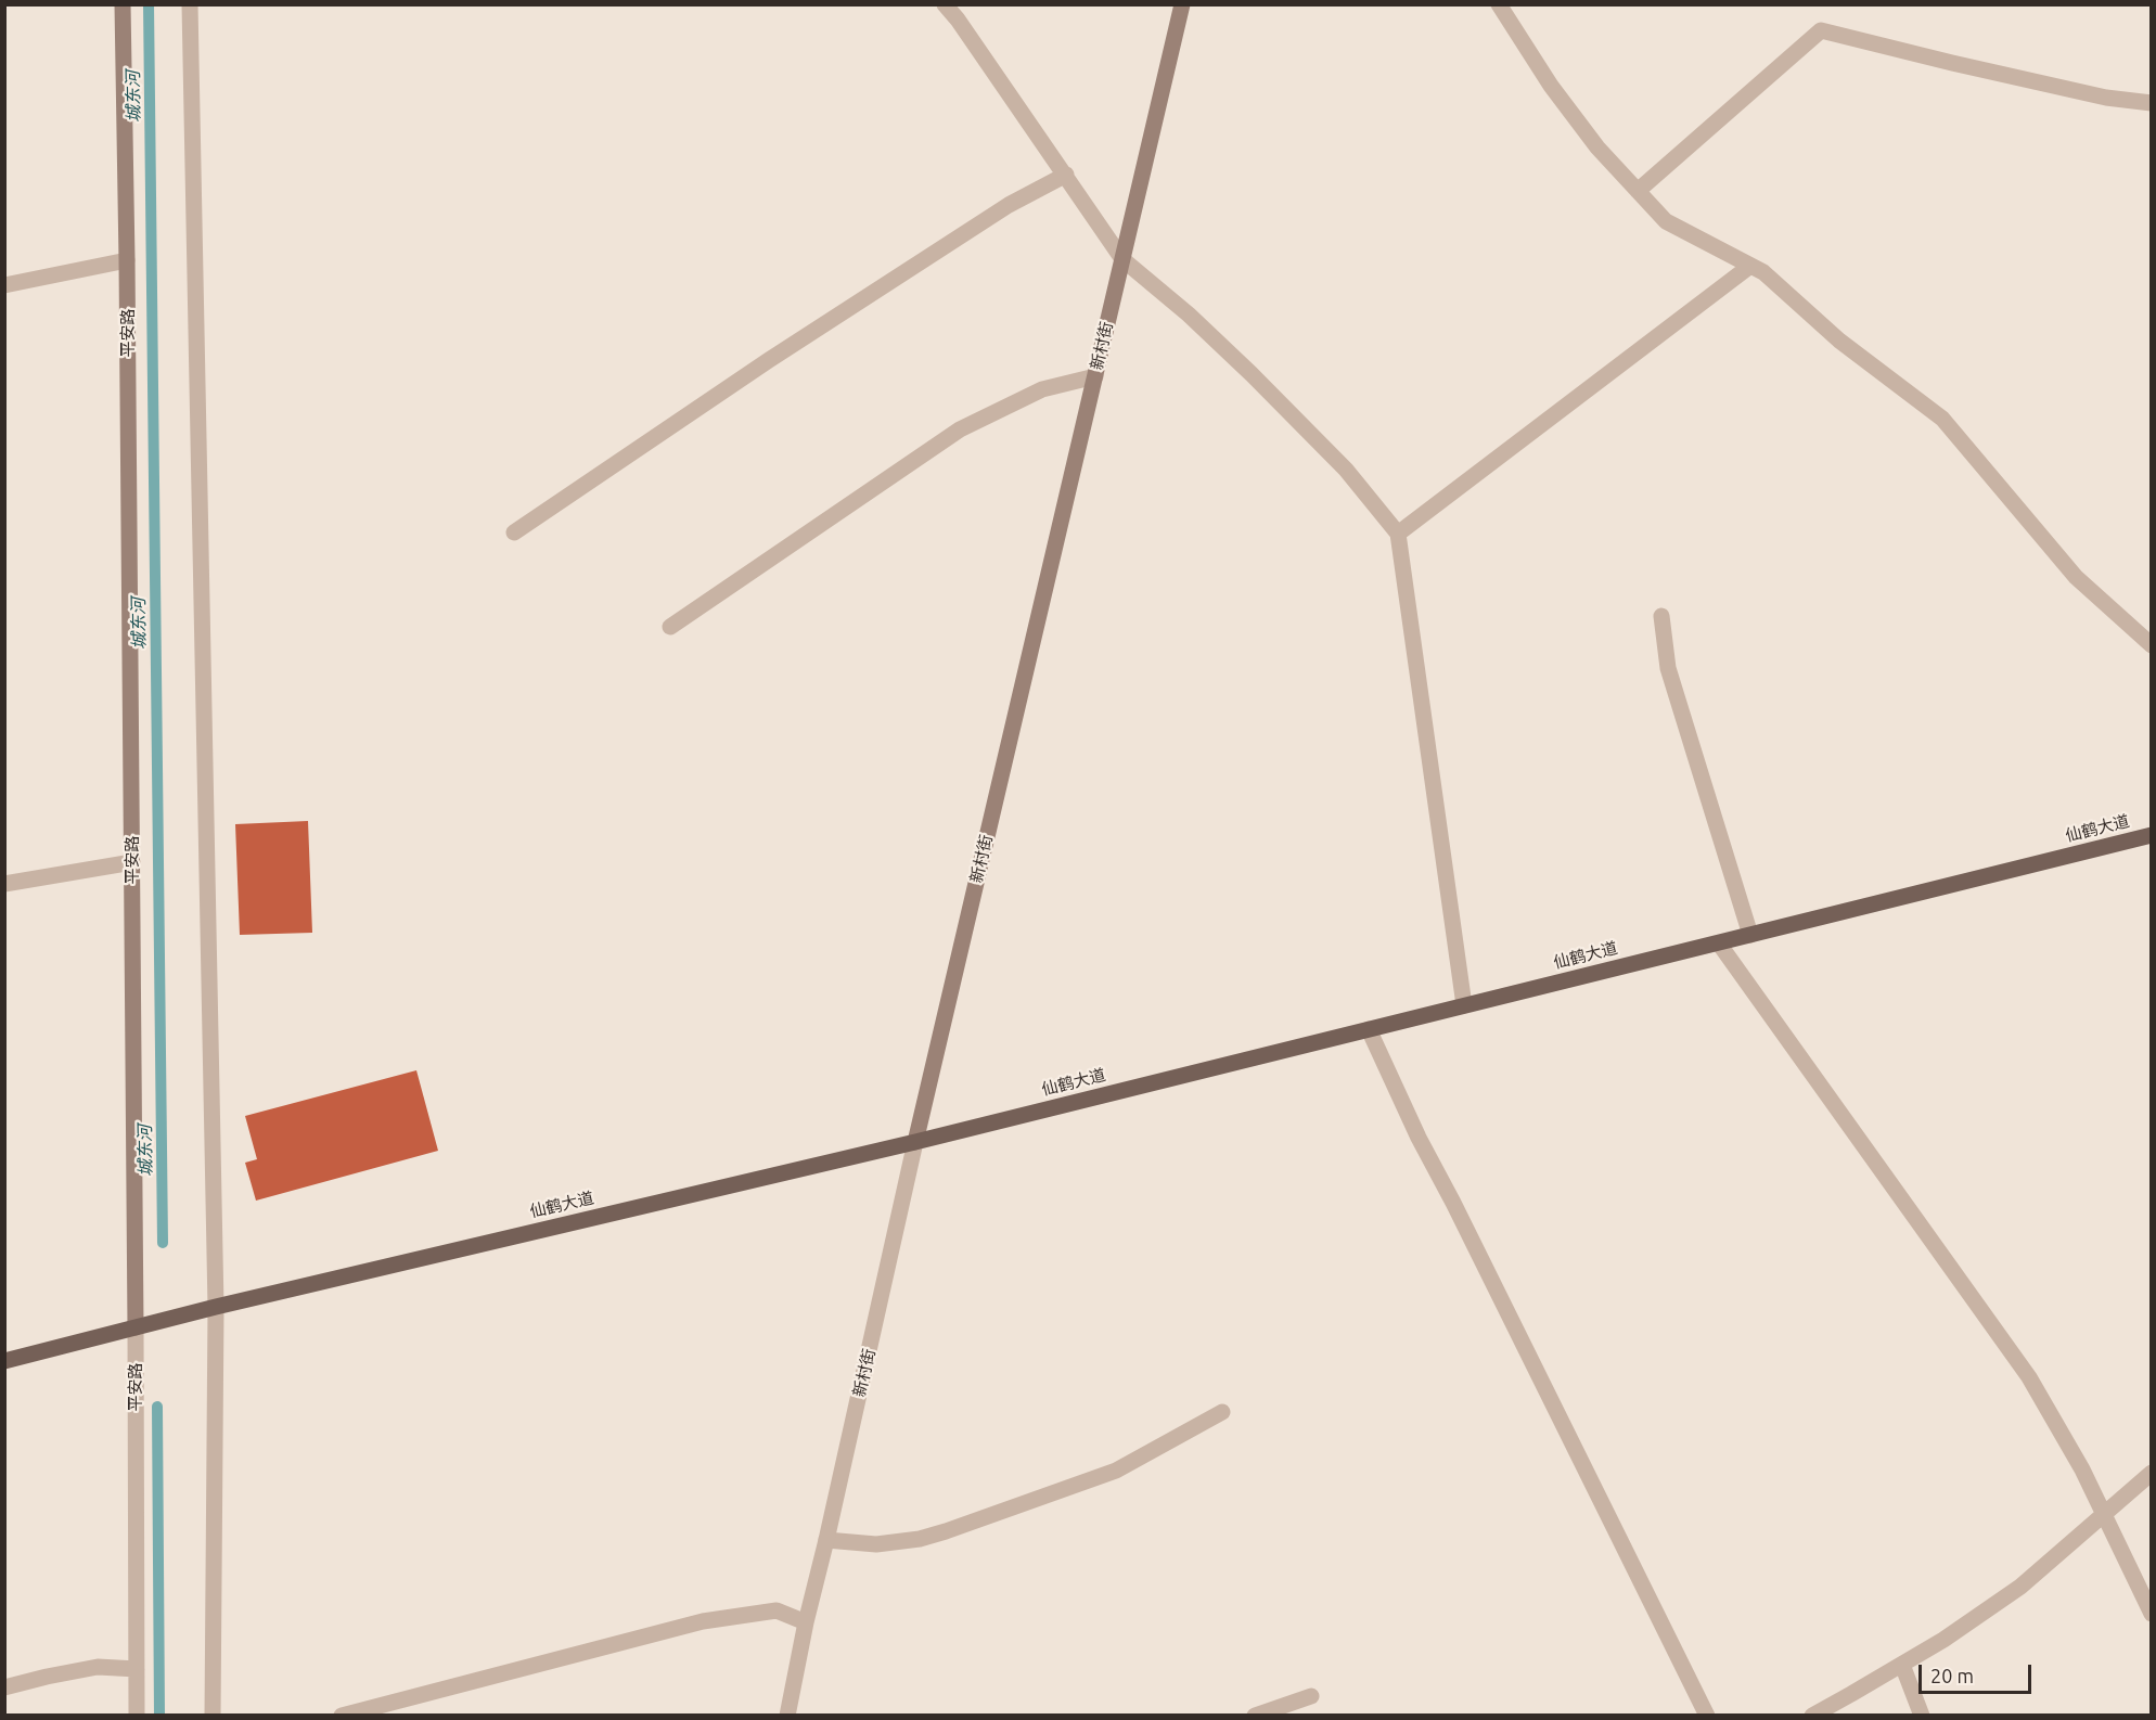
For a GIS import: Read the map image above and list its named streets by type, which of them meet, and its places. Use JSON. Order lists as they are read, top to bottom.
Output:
{
  "streets": {
    "main road": ["仙鹤大道"],
    "street": ["平安路", "新村街"]
  },
  "crossings": [
    ["平安路", "仙鹤大道"],
    ["新村街", "仙鹤大道"]
  ],
  "water": ["城东河"],
  "scale_bar": "20 m"
}
